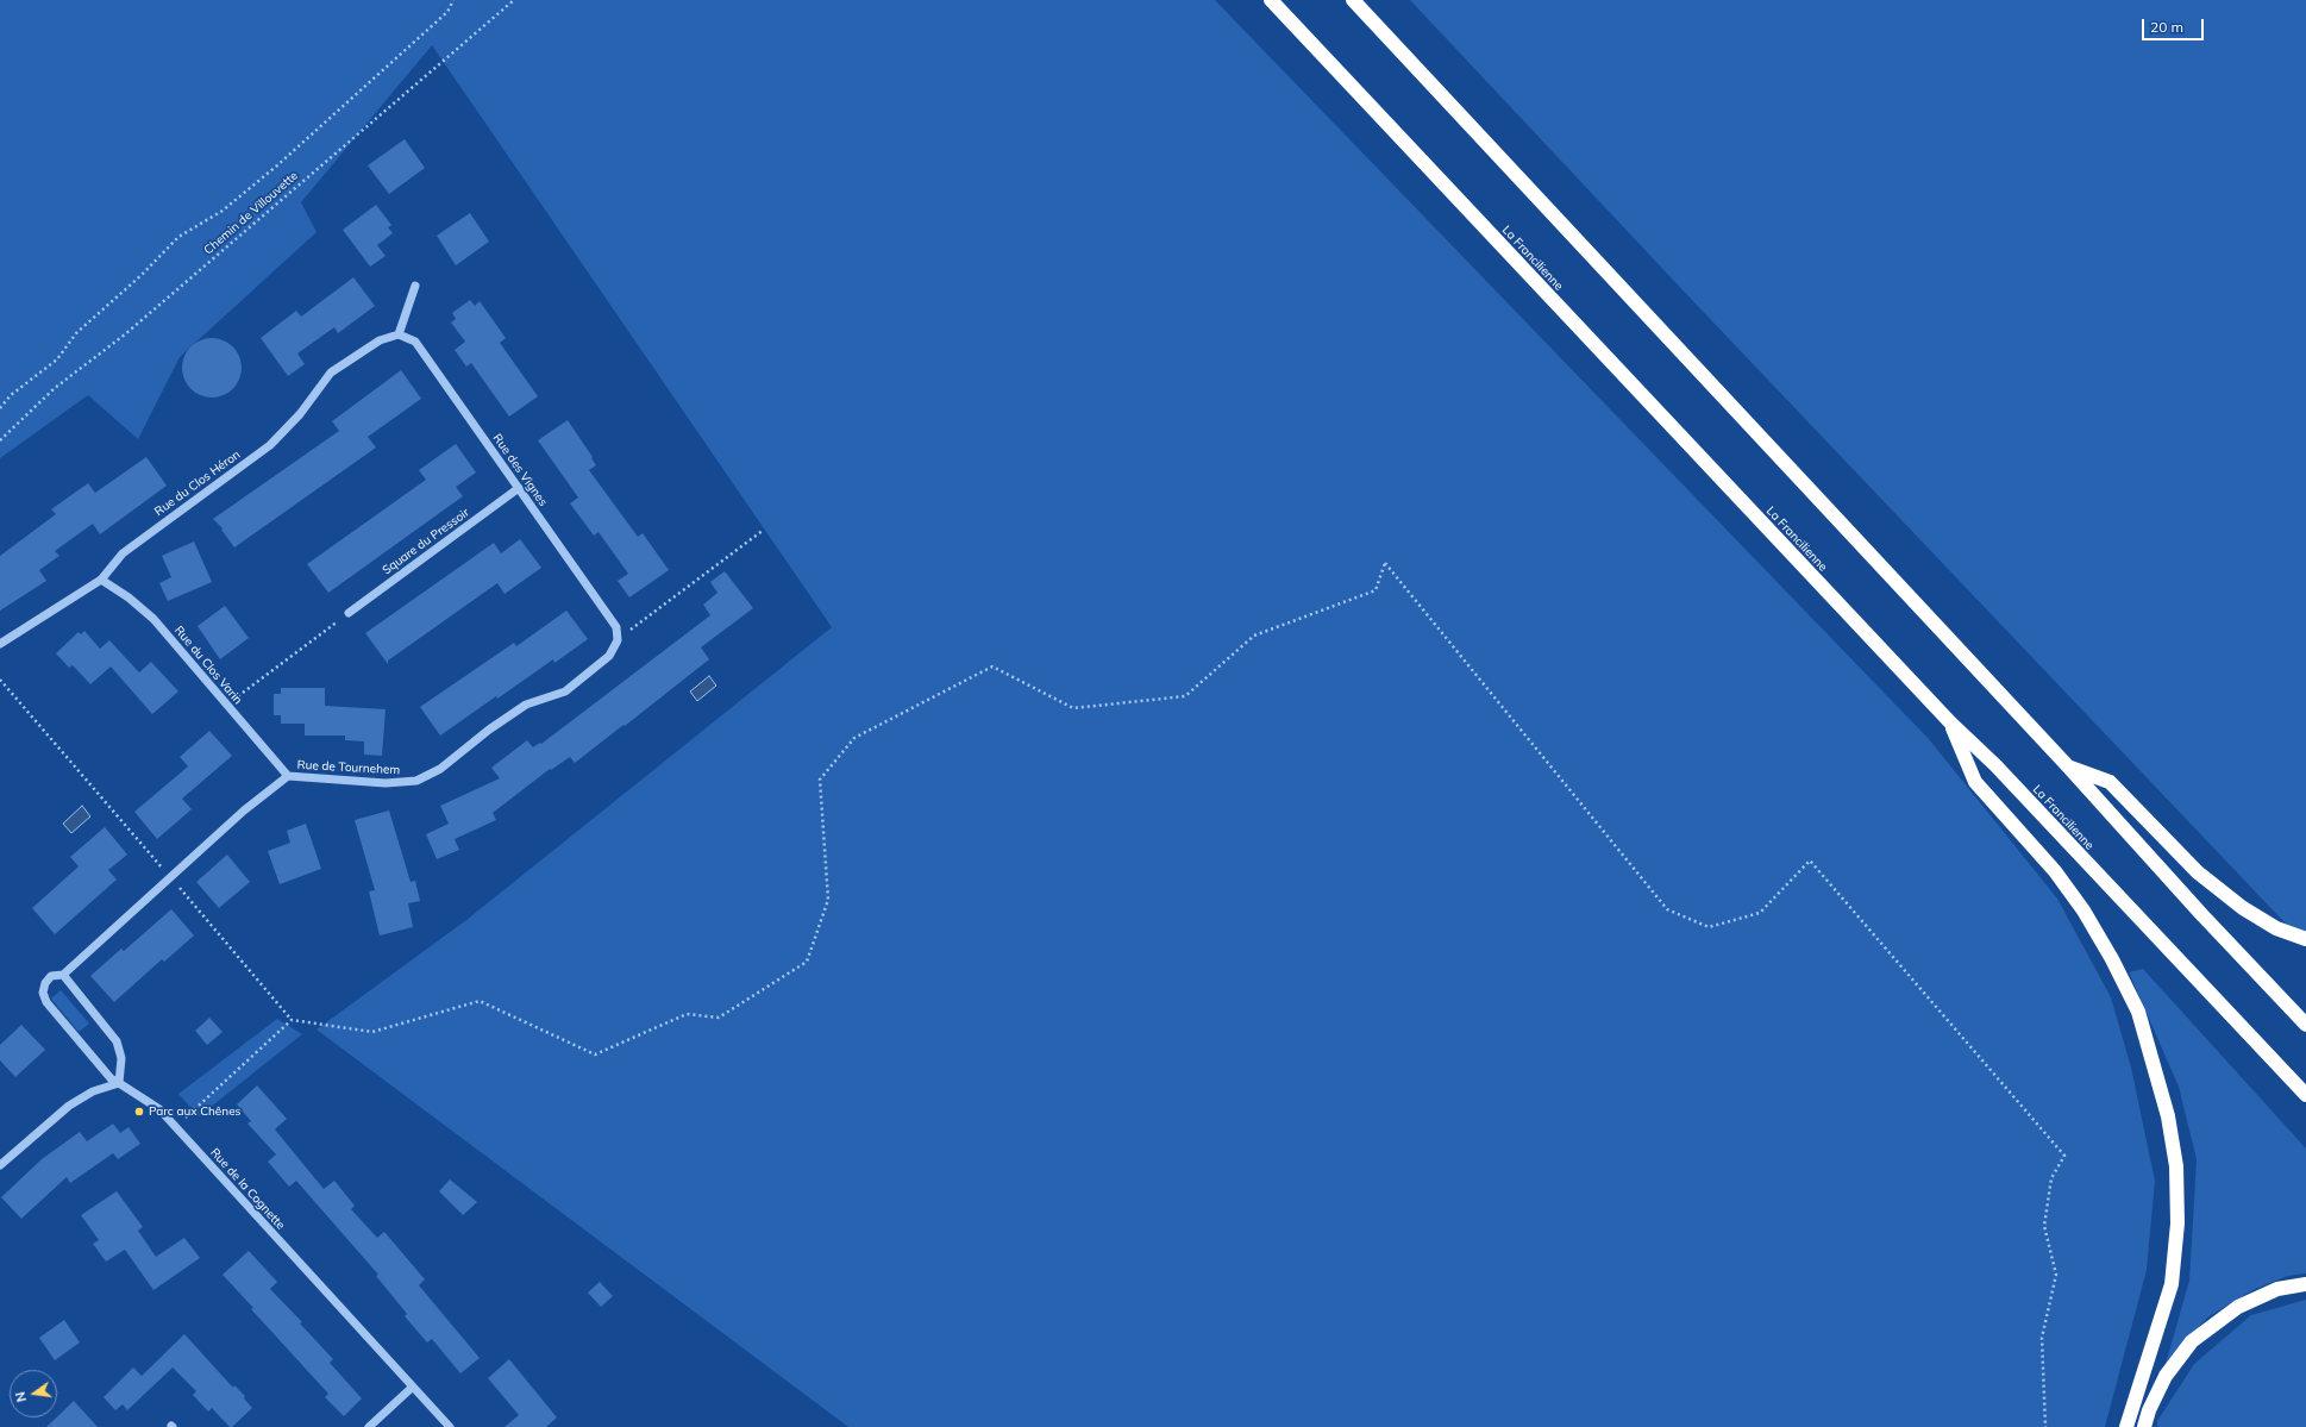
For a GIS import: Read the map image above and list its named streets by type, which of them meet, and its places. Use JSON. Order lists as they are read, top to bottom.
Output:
{
  "streets": {
    "highway": ["La Francilienne"],
    "street": [
      "Rue des Vignes",
      "Rue du Clos Héron",
      "Square du Pressoir",
      "Rue du Clos Varin",
      "Rue de Tournehem",
      "Rue de la Cognette"
    ],
    "path": ["Chemin de Villouvette"]
  },
  "crossings": [
    ["Rue des Vignes", "Rue du Clos Héron"],
    ["Rue des Vignes", "Square du Pressoir"],
    ["Rue des Vignes", "Rue de Tournehem"],
    ["Rue du Clos Héron", "Rue du Clos Varin"],
    ["Rue du Clos Varin", "Rue de Tournehem"],
    ["Rue de Tournehem", "Rue de la Cognette"]
  ],
  "places": ["Parc aux Chênes"],
  "scale_bar": "20 m",
  "north": "left"
}
